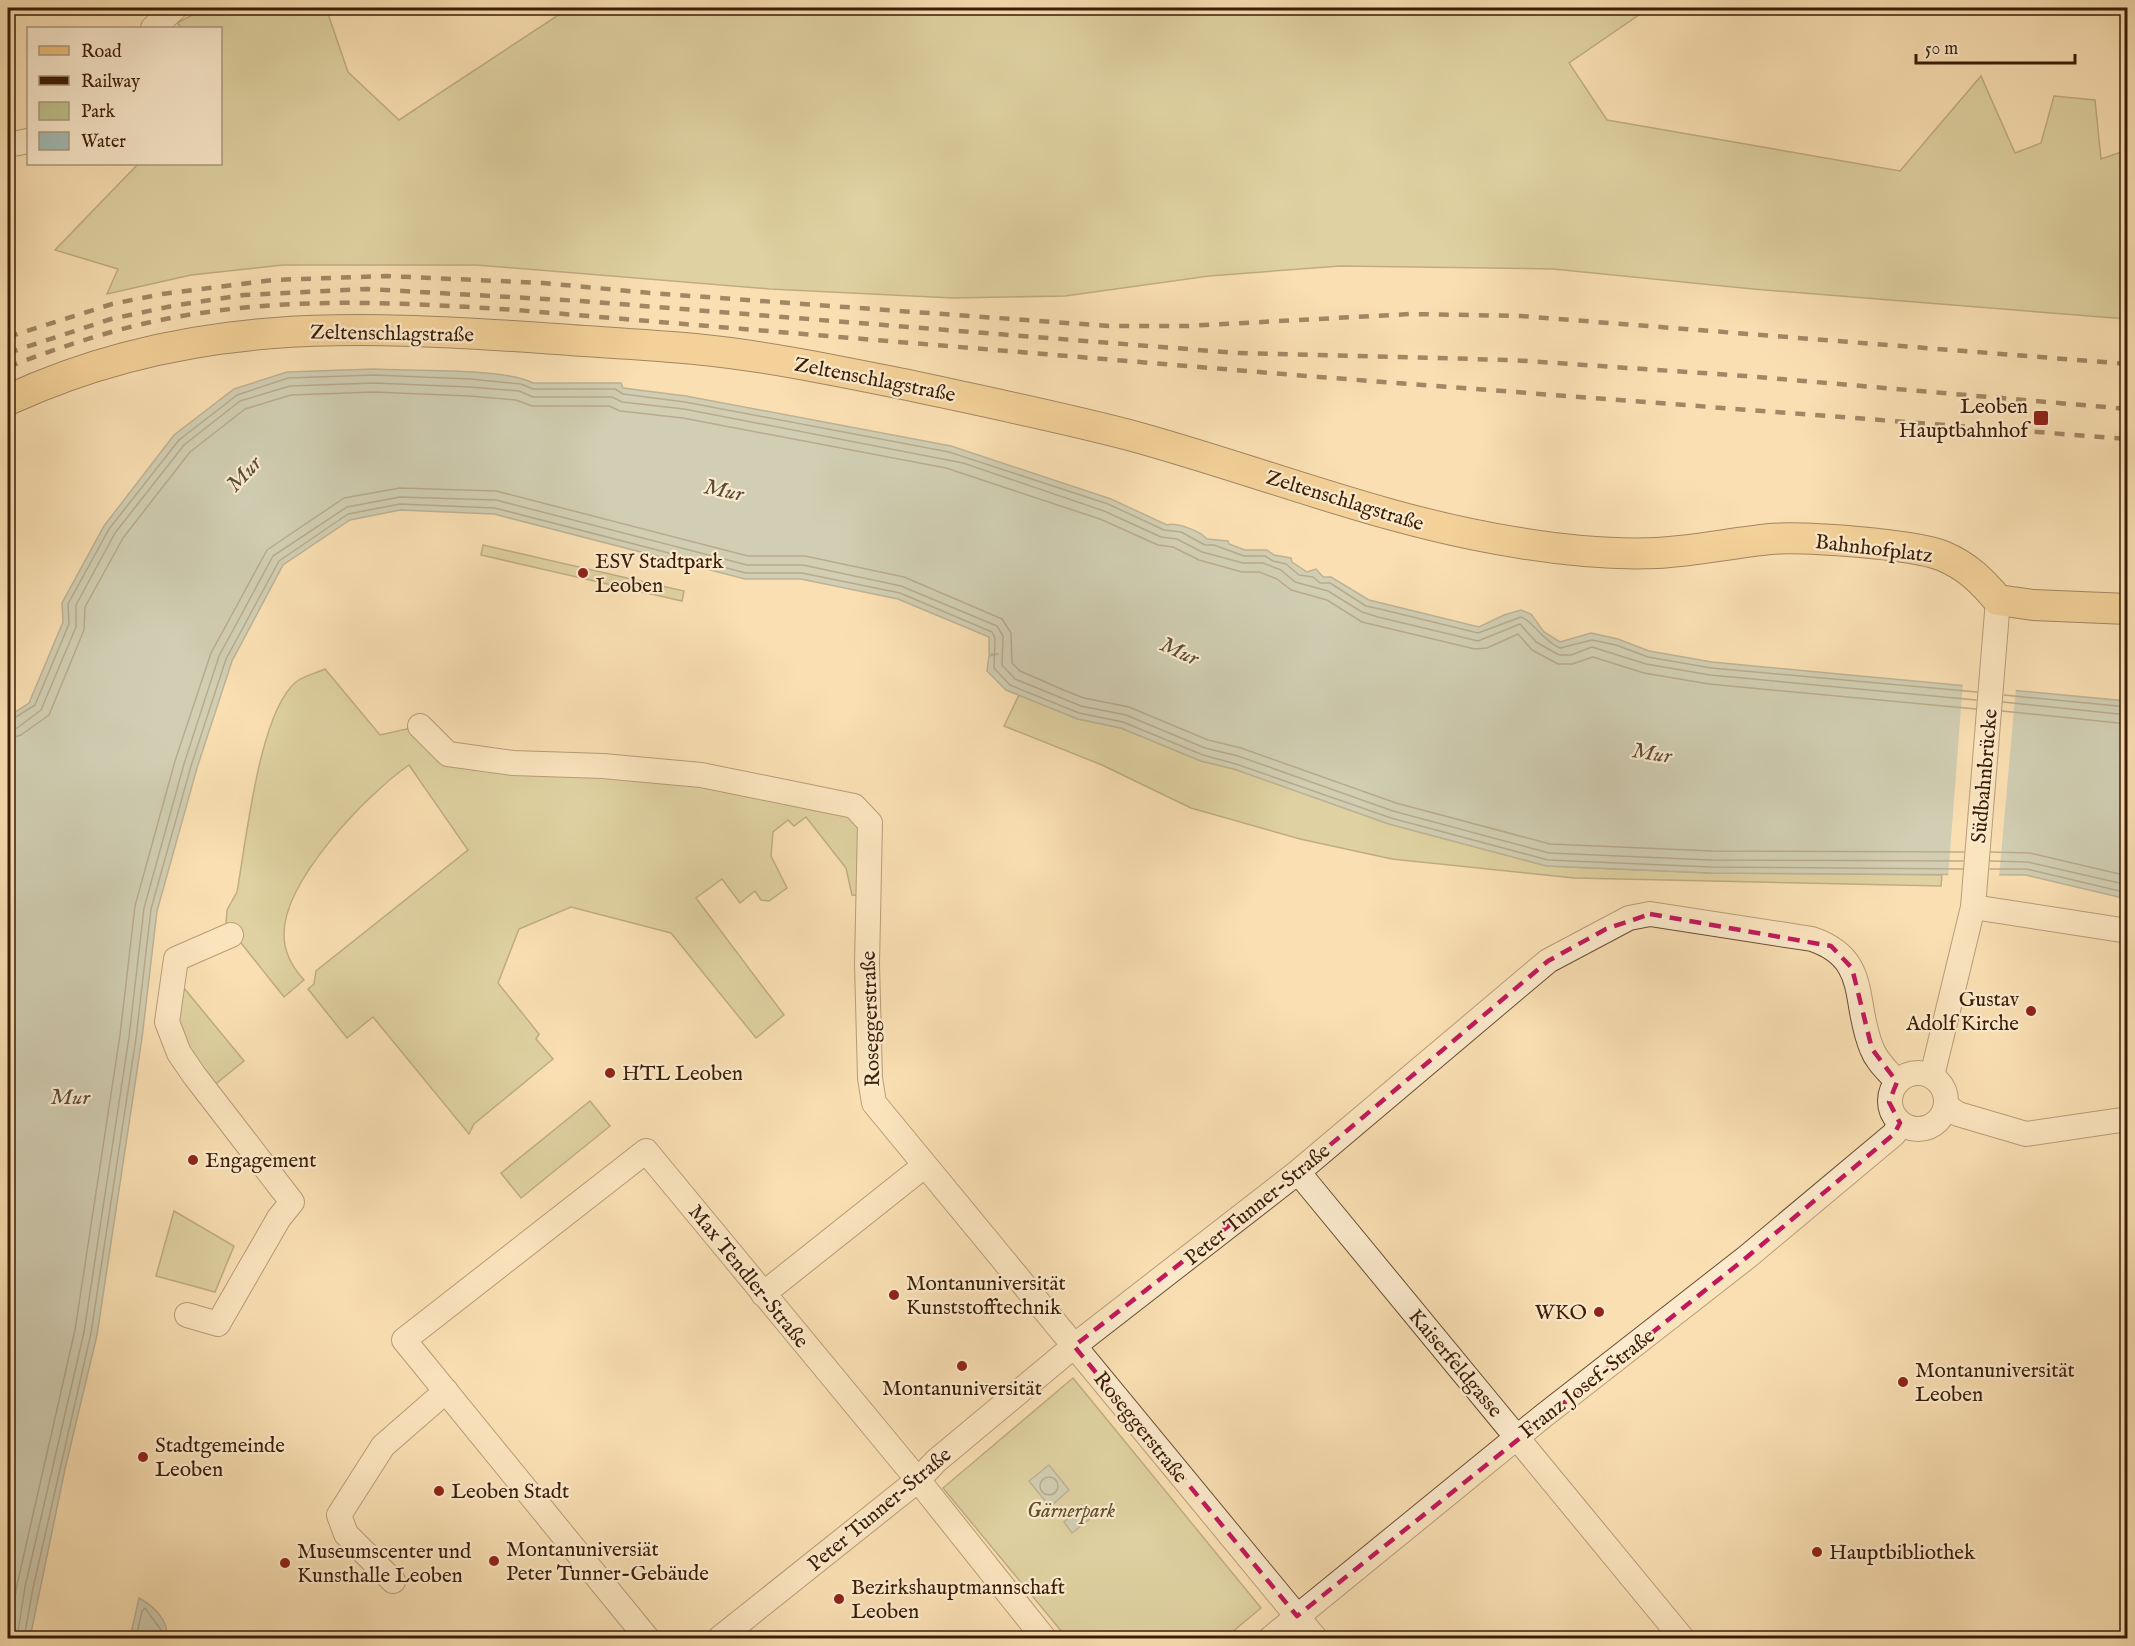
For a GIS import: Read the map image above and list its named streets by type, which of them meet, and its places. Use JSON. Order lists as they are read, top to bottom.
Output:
{
  "streets": {
    "main road": ["Zeltenschlagstraße", "Bahnhofplatz"],
    "street": [
      "Südbahnbrücke",
      "Roseggerstraße",
      "Peter Tunner-Straße",
      "Max Tendler-Straße",
      "Kaiserfeldgasse",
      "Franz Josef-Straße"
    ]
  },
  "crossings": [
    ["Zeltenschlagstraße", "Bahnhofplatz"],
    ["Bahnhofplatz", "Südbahnbrücke"],
    ["Südbahnbrücke", "Peter Tunner-Straße"],
    ["Südbahnbrücke", "Franz Josef-Straße"],
    ["Roseggerstraße", "Peter Tunner-Straße"],
    ["Roseggerstraße", "Franz Josef-Straße"],
    ["Peter Tunner-Straße", "Max Tendler-Straße"],
    ["Peter Tunner-Straße", "Kaiserfeldgasse"],
    ["Peter Tunner-Straße", "Franz Josef-Straße"],
    ["Kaiserfeldgasse", "Franz Josef-Straße"]
  ],
  "water": ["Mur"],
  "parks": ["Gärnerpark"],
  "places": {
    "transit": ["Leoben Hauptbahnhof"],
    "other": [
      "ESV Stadtpark Leoben",
      "Gustav Adolf Kirche",
      "HTL Leoben",
      "Engagement",
      "Montanuniversität Kunststofftechnik",
      "WKO",
      "Montanuniversität",
      "Montanuniversität Leoben",
      "Stadtgemeinde Leoben",
      "Leoben Stadt",
      "Hauptbibliothek",
      "Montanuniversiät Peter Tunner-Gebäude",
      "Museumscenter und Kunsthalle Leoben",
      "Bezirkshauptmannschaft Leoben"
    ]
  },
  "legend": [
    "Road",
    "Railway",
    "Park",
    "Water"
  ],
  "scale_bar": "50 m"
}
